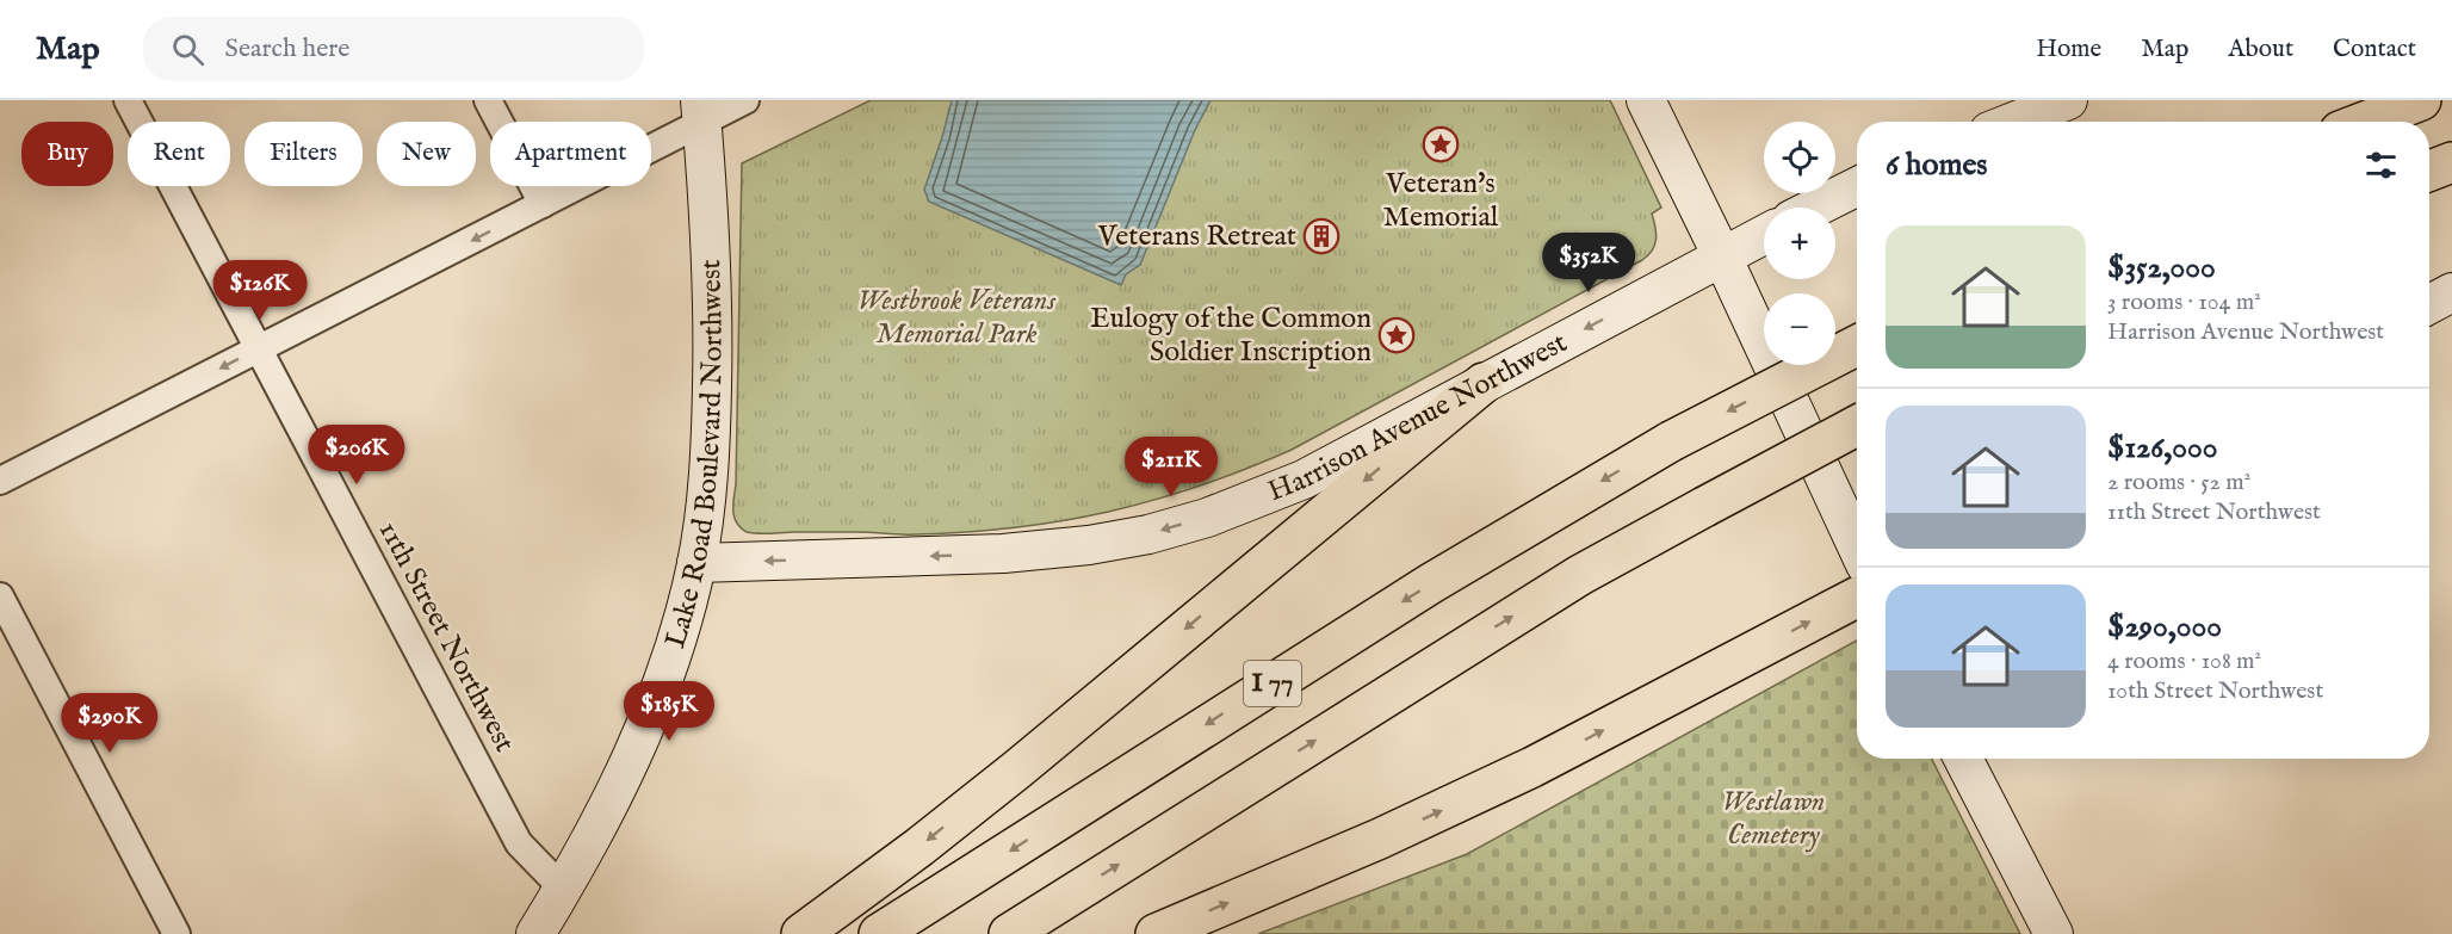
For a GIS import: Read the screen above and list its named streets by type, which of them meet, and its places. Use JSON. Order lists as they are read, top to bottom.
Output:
{
  "streets": {
    "highway": ["I 77"],
    "main road": ["Harrison Avenue Northwest", "Lake Road Boulevard Northwest"],
    "street": ["11th Street Northwest"]
  },
  "crossings": [
    ["Harrison Avenue Northwest", "Lake Road Boulevard Northwest"],
    ["Lake Road Boulevard Northwest", "11th Street Northwest"]
  ],
  "one_way": ["Harrison Avenue Northwest"],
  "parks": ["Westbrook Veterans Memorial Park", "Westlawn Cemetery"],
  "places": {
    "place": ["Veteran's Memorial", "Eulogy of the Common Soldier Inscription"],
    "building": ["Veterans Retreat"]
  },
  "page": {
    "header": "Map",
    "search": "Search here",
    "nav": [
      "Home",
      "Map",
      "About",
      "Contact"
    ],
    "map_buttons": ["+", "−"],
    "chip": [
      "Buy",
      "Rent",
      "Filters",
      "New",
      "Apartment"
    ],
    "heading": "6 homes",
    "list": [
      {
        "name": "$352,000",
        "note": "3 rooms · 104 m² · Harrison Avenue Northwest"
      },
      {
        "name": "$126,000",
        "note": "2 rooms · 52 m² · 11th Street Northwest"
      },
      {
        "name": "$290,000",
        "note": "4 rooms · 108 m² · 10th Street Northwest"
      }
    ],
    "price": [
      "$352K",
      "$126K",
      "$206K",
      "$211K",
      "$185K",
      "$290K"
    ]
  }
}
